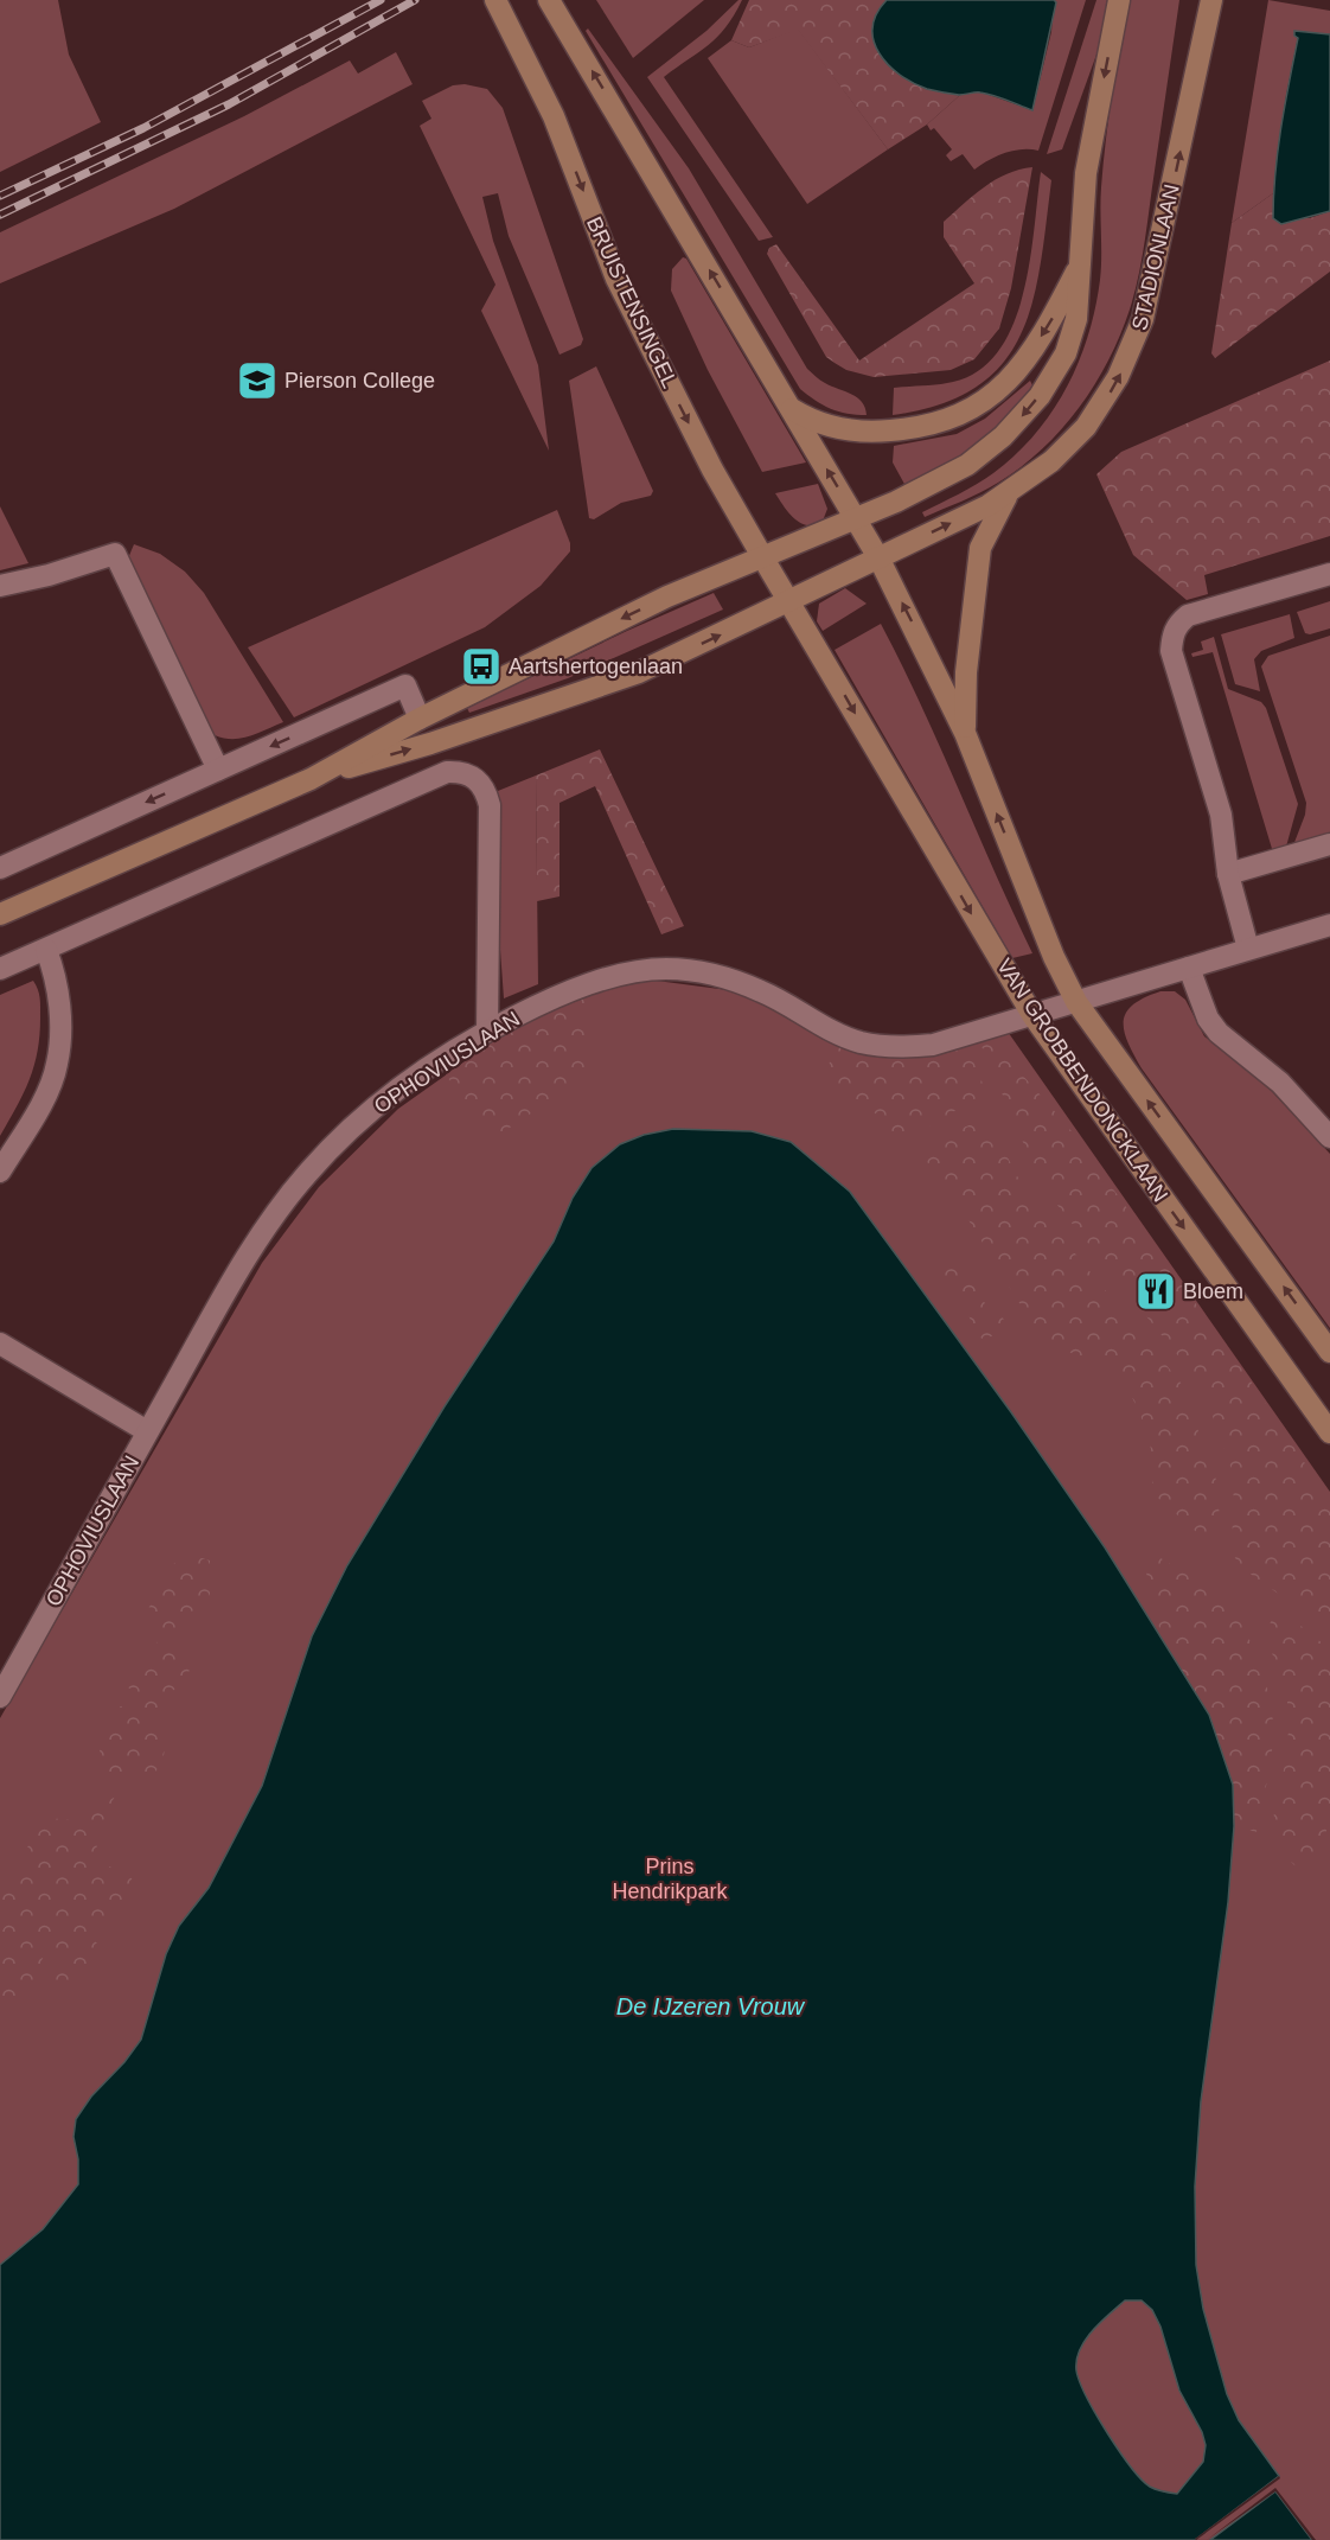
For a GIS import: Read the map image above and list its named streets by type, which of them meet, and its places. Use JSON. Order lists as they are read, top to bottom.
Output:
{
  "streets": {
    "main road": ["STADIONLAAN", "BRUISTENSINGEL", "VAN GROBBENDONCKLAAN"],
    "street": ["OPHOVIUSLAAN"]
  },
  "crossings": [
    ["STADIONLAAN", "VAN GROBBENDONCKLAAN"],
    ["BRUISTENSINGEL", "VAN GROBBENDONCKLAAN"],
    ["OPHOVIUSLAAN", "VAN GROBBENDONCKLAAN"]
  ],
  "water": ["De IJzeren Vrouw"],
  "parks": ["Prins Hendrikpark"],
  "places": {
    "school or university": ["Pierson College"],
    "bus stop": ["Aartshertogenlaan"],
    "restaurant": ["Bloem"]
  }
}
